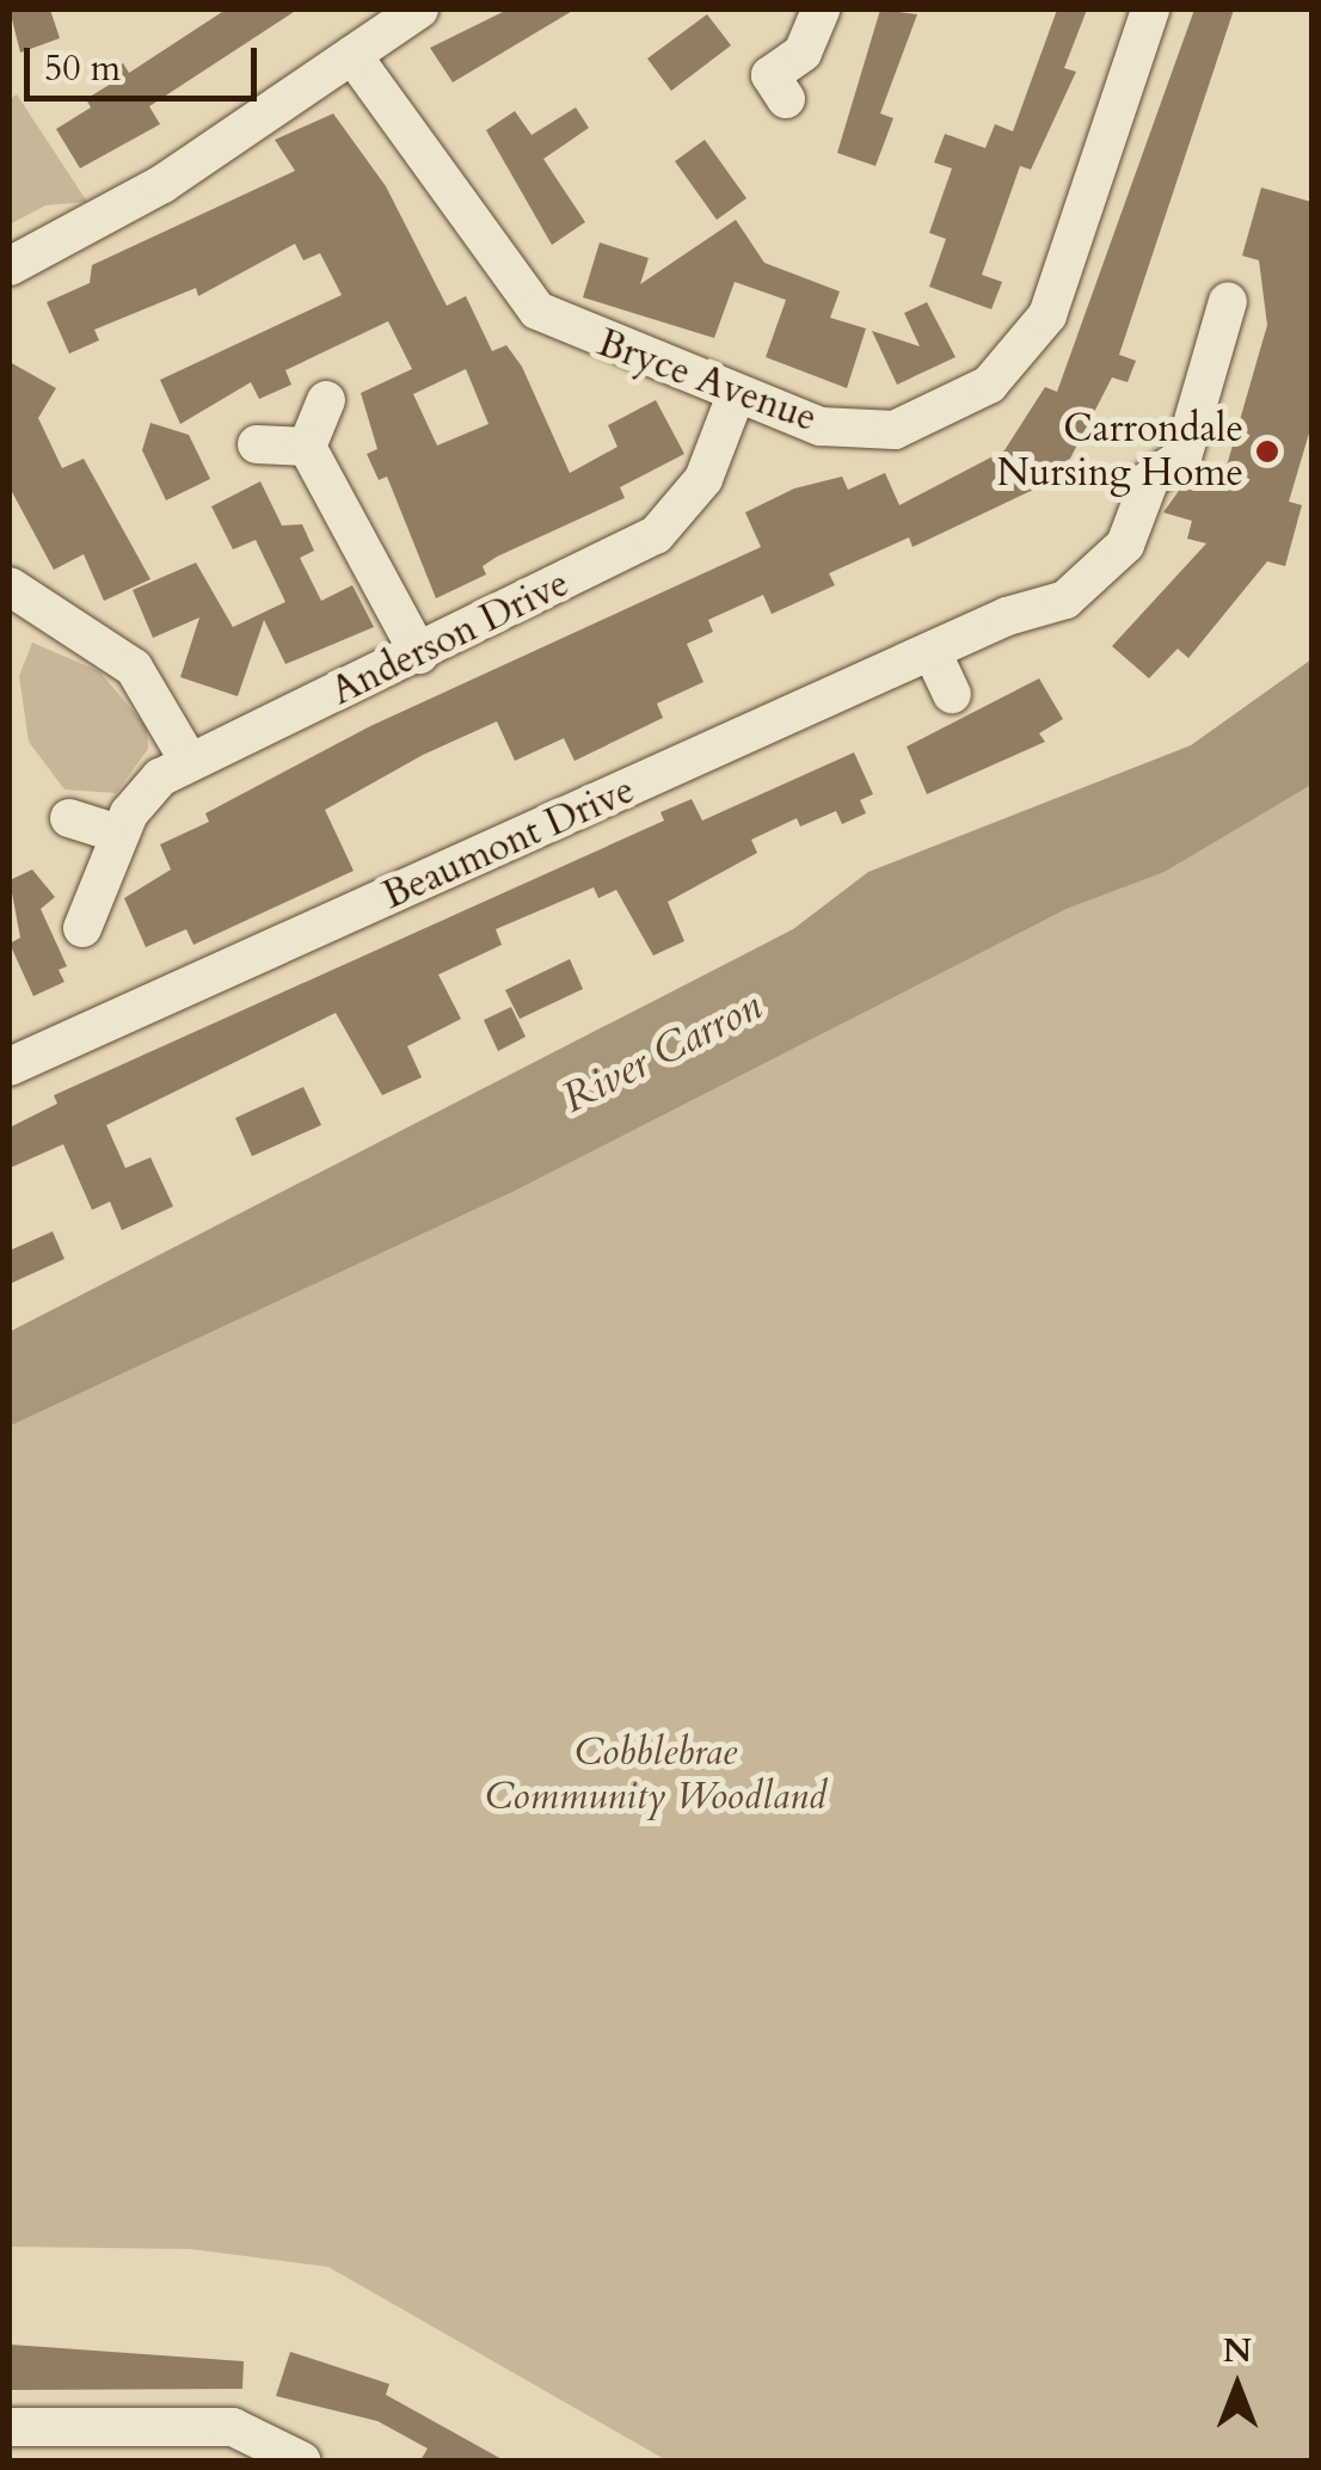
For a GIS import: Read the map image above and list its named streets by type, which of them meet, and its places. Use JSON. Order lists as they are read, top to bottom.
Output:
{
  "streets": {
    "street": ["Bryce Avenue", "Anderson Drive", "Beaumont Drive"]
  },
  "crossings": [
    ["Bryce Avenue", "Anderson Drive"]
  ],
  "water": ["River Carron"],
  "parks": ["Cobblebrae Community Woodland"],
  "places": ["Carrondale Nursing Home"],
  "scale_bar": "50 m",
  "north": "top"
}
